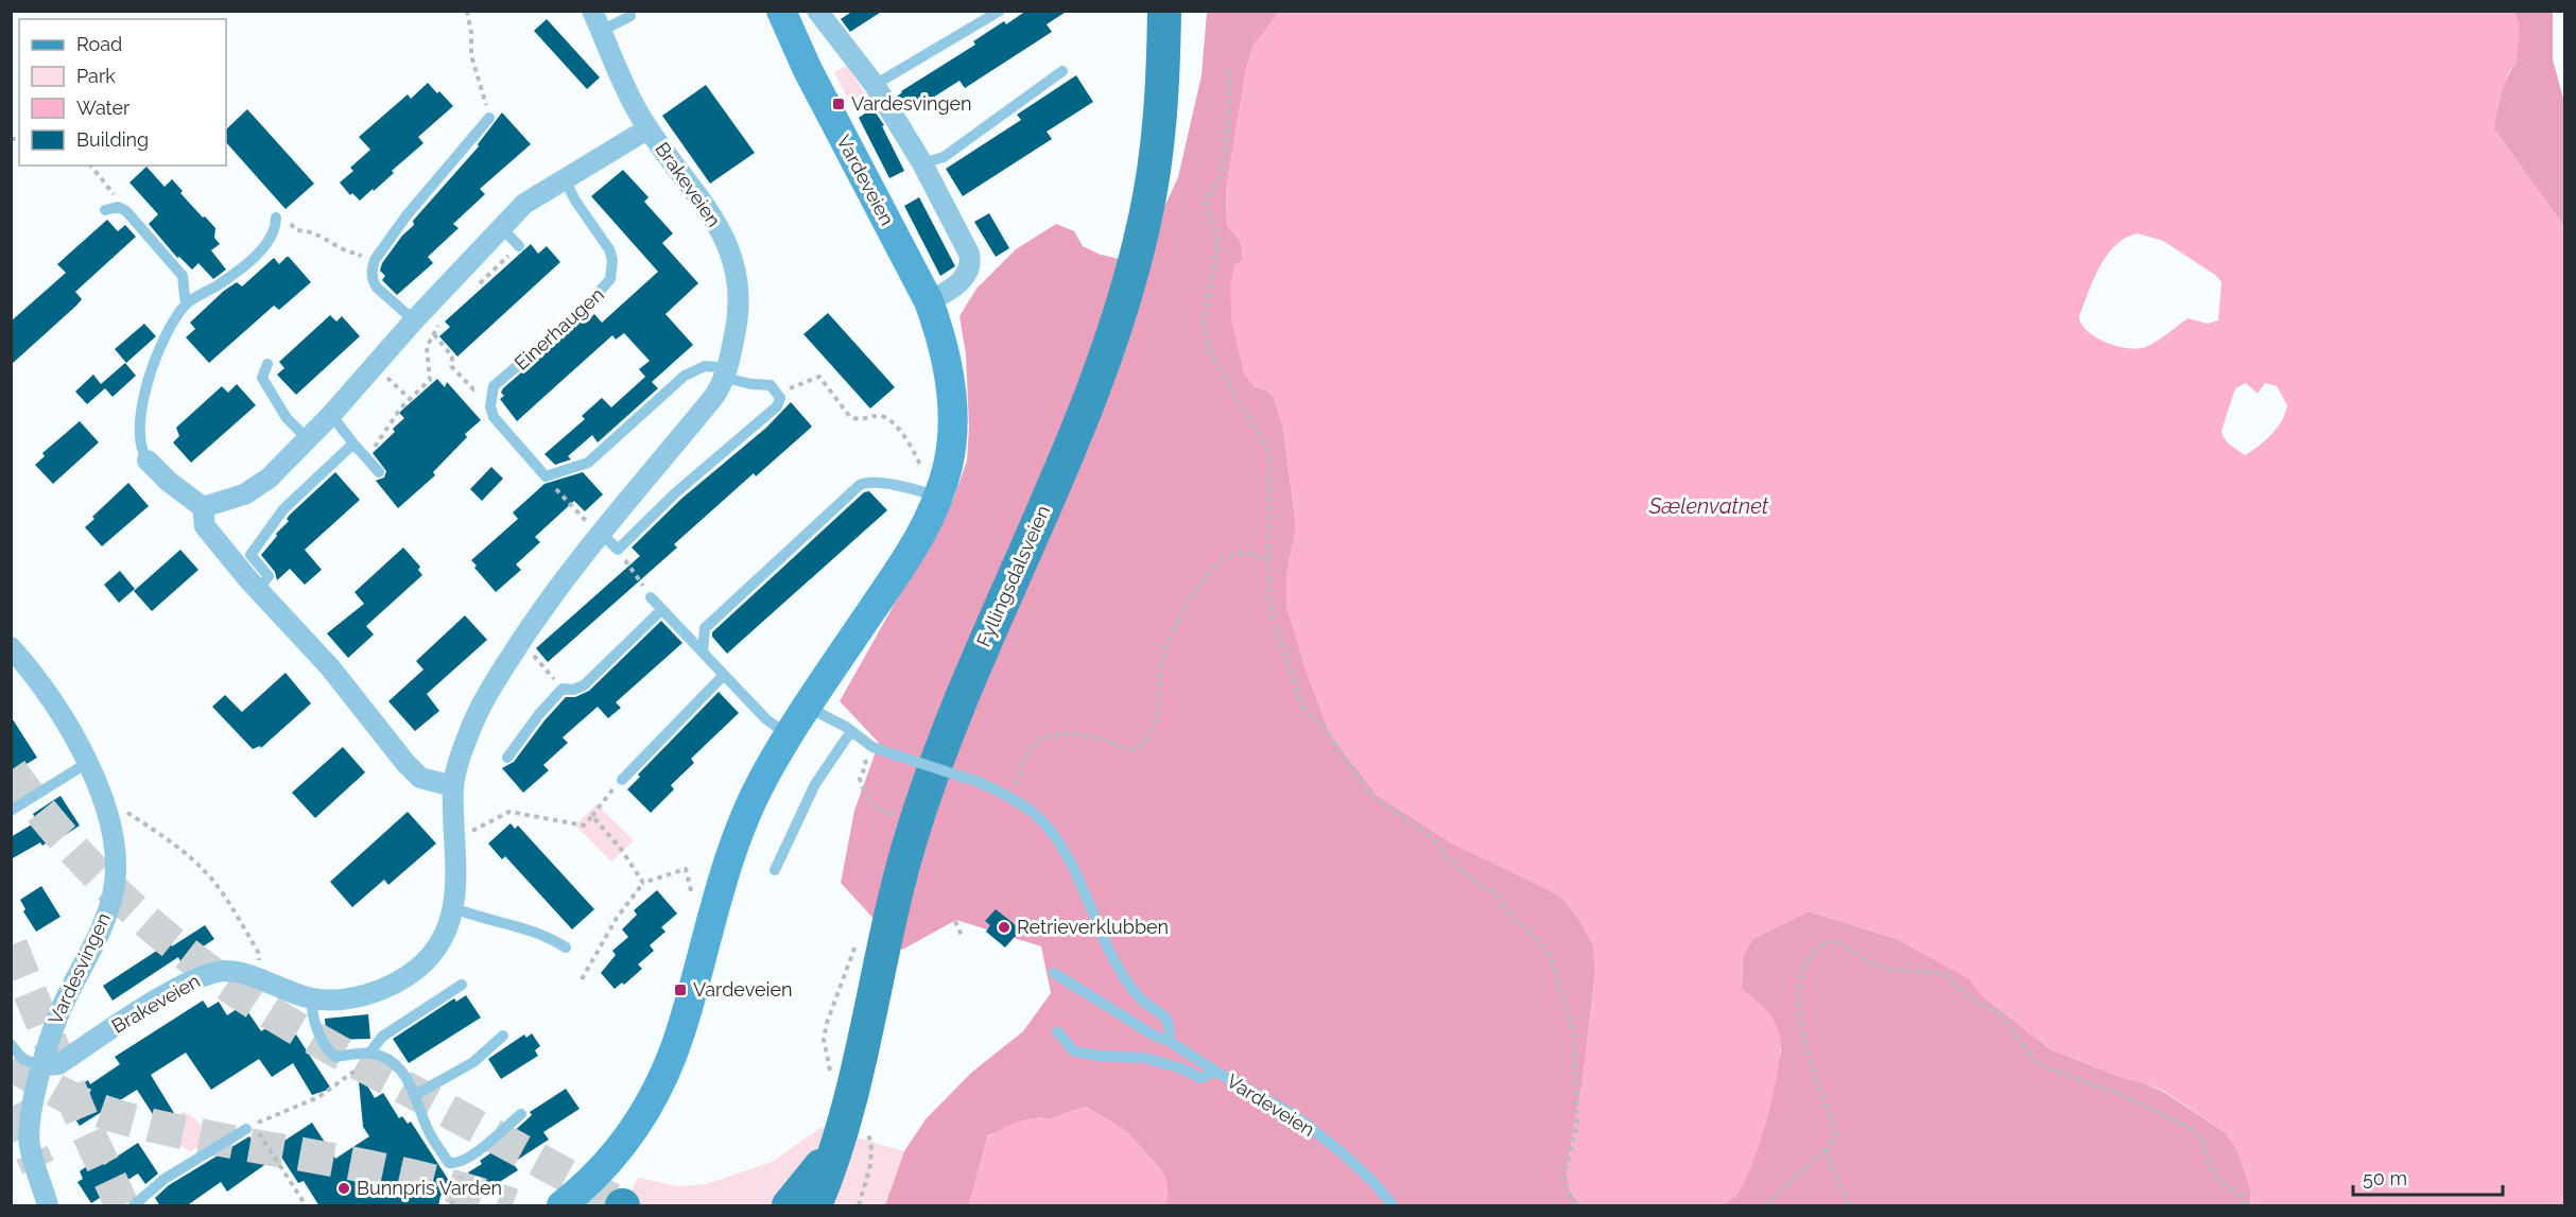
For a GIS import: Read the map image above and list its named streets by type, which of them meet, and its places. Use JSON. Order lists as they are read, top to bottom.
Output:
{
  "streets": {
    "main road": ["Vardeveien", "Fyllingsdalsveien"],
    "street": ["Brakeveien", "Vardesvingen"],
    "lane": ["Einerhaugen"]
  },
  "crossings": [
    ["Brakeveien", "Vardesvingen"]
  ],
  "water": ["Sælenvatnet"],
  "places": {
    "transit": ["Vardesvingen", "Vardeveien"],
    "other": ["Retrieverklubben", "Bunnpris Varden"]
  },
  "legend": [
    "Road",
    "Park",
    "Water",
    "Building"
  ],
  "scale_bar": "50 m"
}
